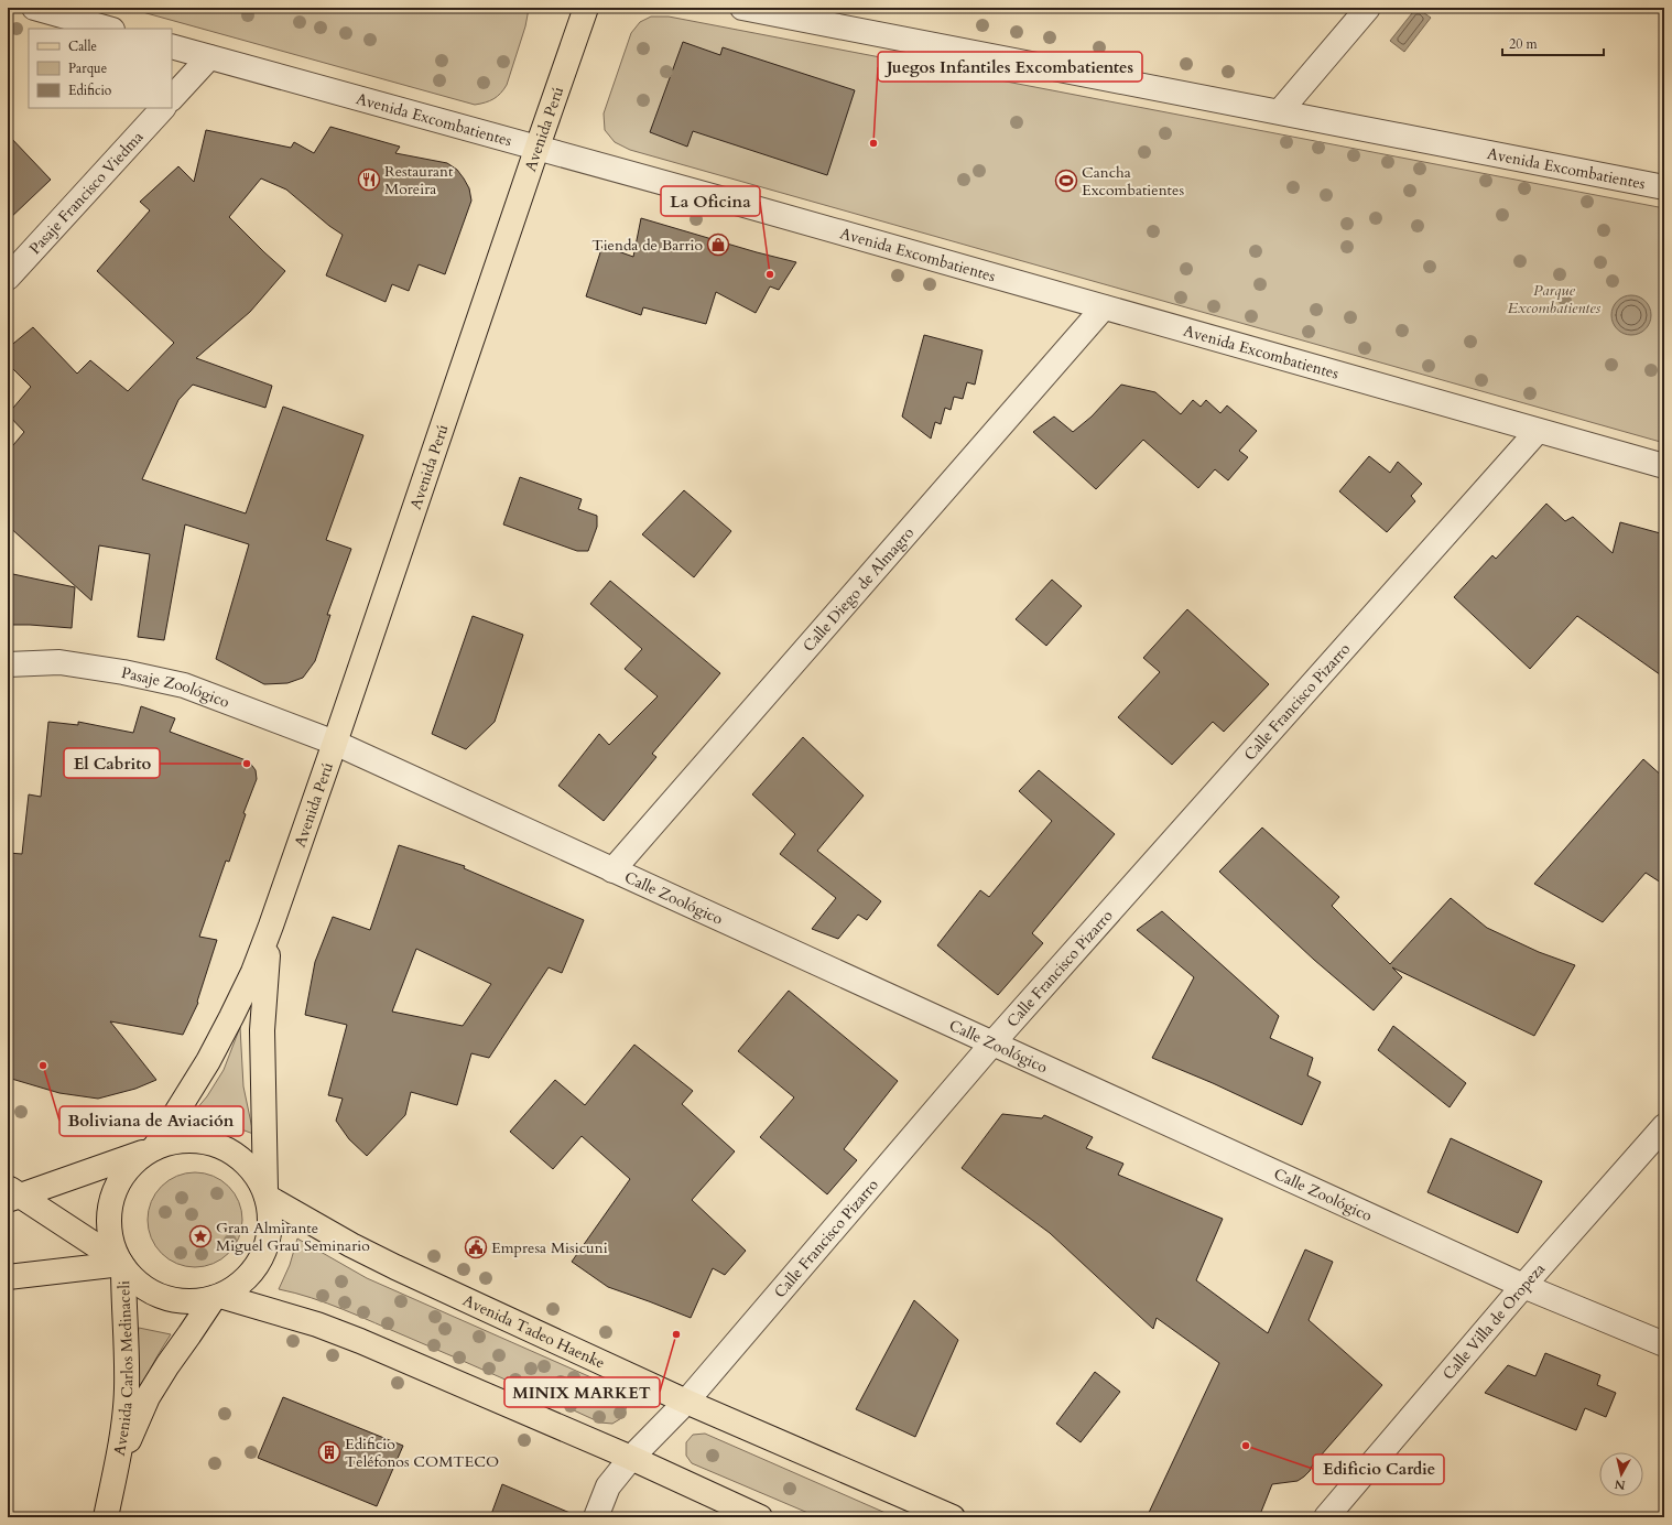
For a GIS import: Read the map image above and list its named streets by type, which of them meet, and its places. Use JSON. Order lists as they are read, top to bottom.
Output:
{
  "streets": {
    "main road": ["Avenida Perú", "Avenida Tadeo Haenke", "Avenida Carlos Medinaceli"],
    "street": [
      "Avenida Excombatientes",
      "Pasaje Francisco Viedma",
      "Calle Diego de Almagro",
      "Pasaje Zoológico",
      "Calle Francisco Pizarro",
      "Calle Zoológico",
      "Calle Villa de Oropeza"
    ]
  },
  "crossings": [
    ["Avenida Excombatientes", "Avenida Perú"],
    ["Avenida Excombatientes", "Calle Diego de Almagro"],
    ["Avenida Excombatientes", "Calle Francisco Pizarro"],
    ["Avenida Perú", "Pasaje Zoológico"],
    ["Avenida Perú", "Calle Zoológico"],
    ["Avenida Perú", "Avenida Tadeo Haenke"],
    ["Avenida Perú", "Avenida Carlos Medinaceli"],
    ["Calle Diego de Almagro", "Calle Zoológico"],
    ["Pasaje Zoológico", "Calle Zoológico"],
    ["Calle Francisco Pizarro", "Calle Zoológico"],
    ["Calle Francisco Pizarro", "Avenida Tadeo Haenke"],
    ["Calle Zoológico", "Calle Villa de Oropeza"]
  ],
  "parks": ["Parque Excombatientes"],
  "places": {
    "other": [
      "Juegos Infantiles Excombatientes",
      "La Oficina",
      "El Cabrito",
      "Boliviana de Aviación",
      "MINIX MARKET",
      "Edificio Cardie"
    ],
    "restaurant": ["Restaurant Moreira"],
    "sports": ["Cancha Excombatientes"],
    "shop": ["Tienda de Barrio"],
    "place": ["Gran Almirante Miguel Grau Seminario"],
    "public building": ["Empresa Misicuni"],
    "building": ["Edificio Teléfonos COMTECO"]
  },
  "legend": ["Calle", "Parque", "Edificio"],
  "scale_bar": "20 m",
  "north": "bottom"
}
